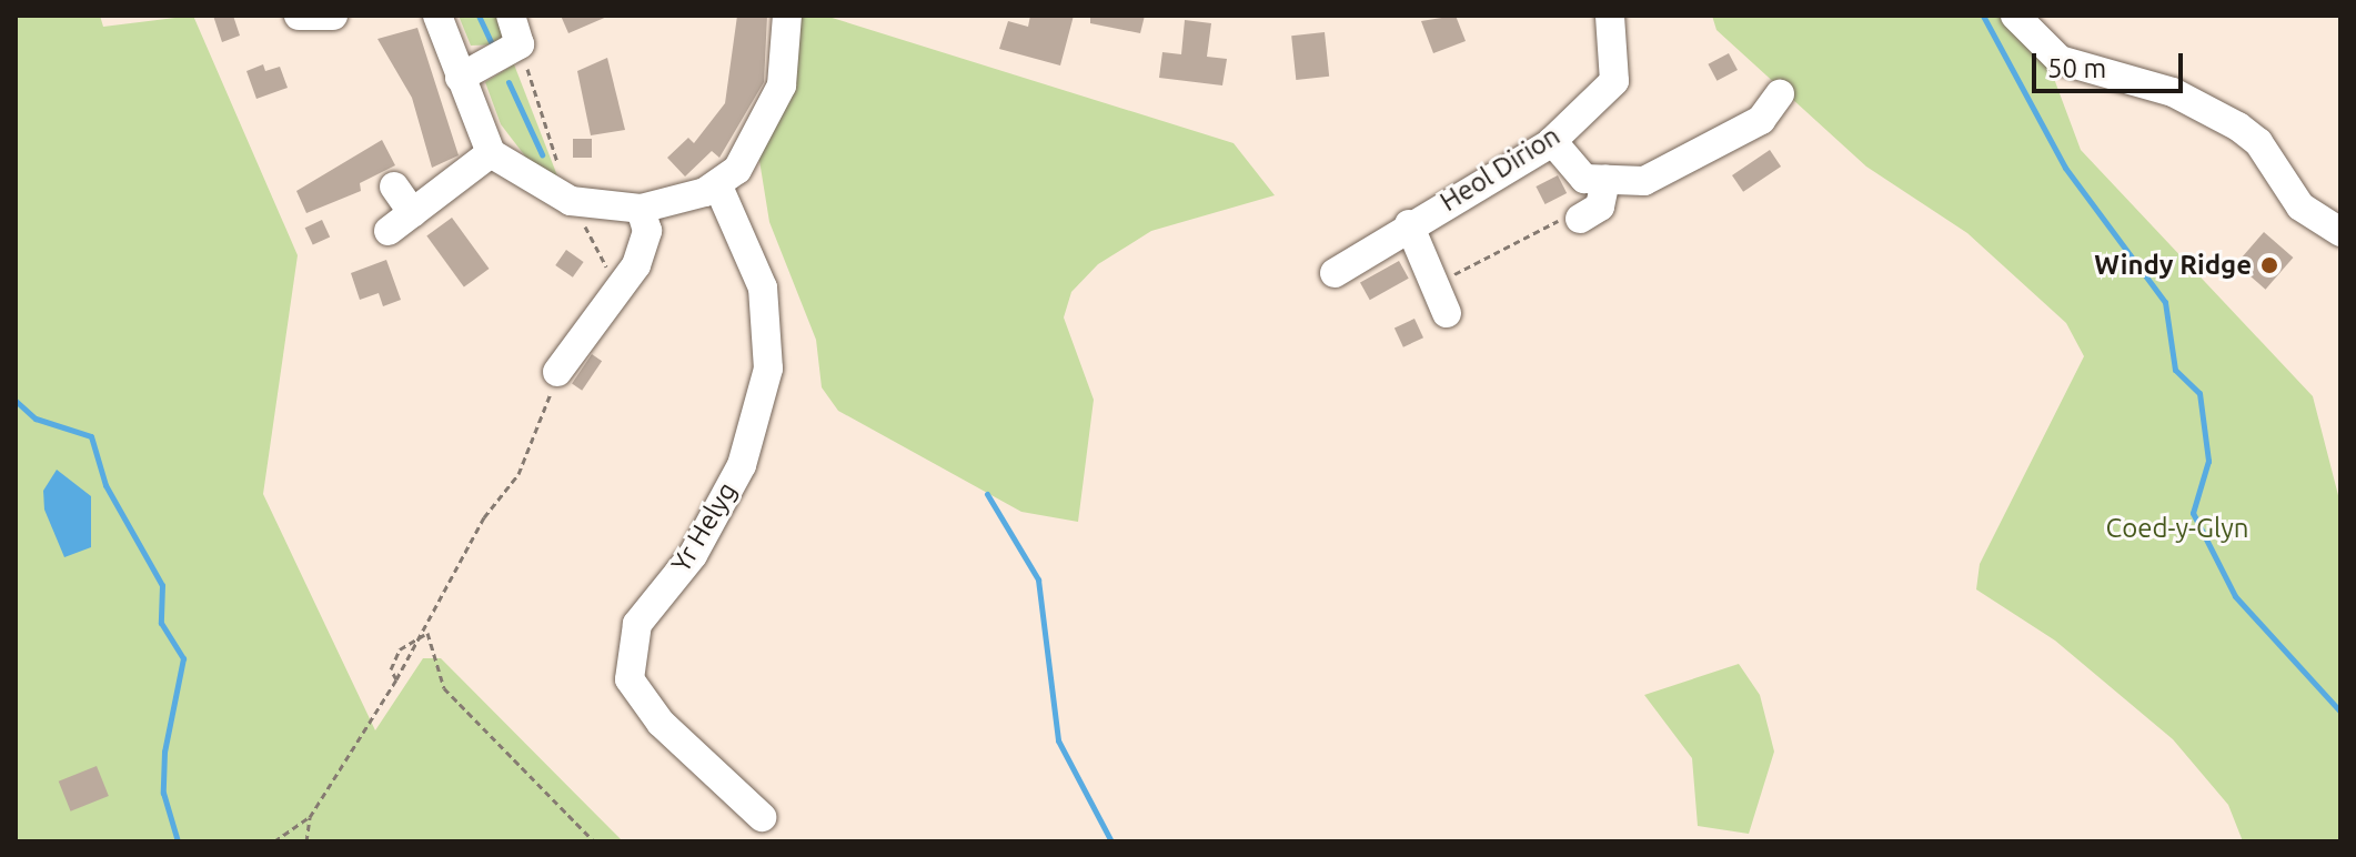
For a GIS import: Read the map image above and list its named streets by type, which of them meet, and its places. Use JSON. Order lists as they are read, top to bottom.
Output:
{
  "streets": {
    "street": ["Heol Dirion", "Yr Helyg"]
  },
  "parks": ["Coed-y-Glyn"],
  "places": ["Windy Ridge"],
  "scale_bar": "50 m"
}
